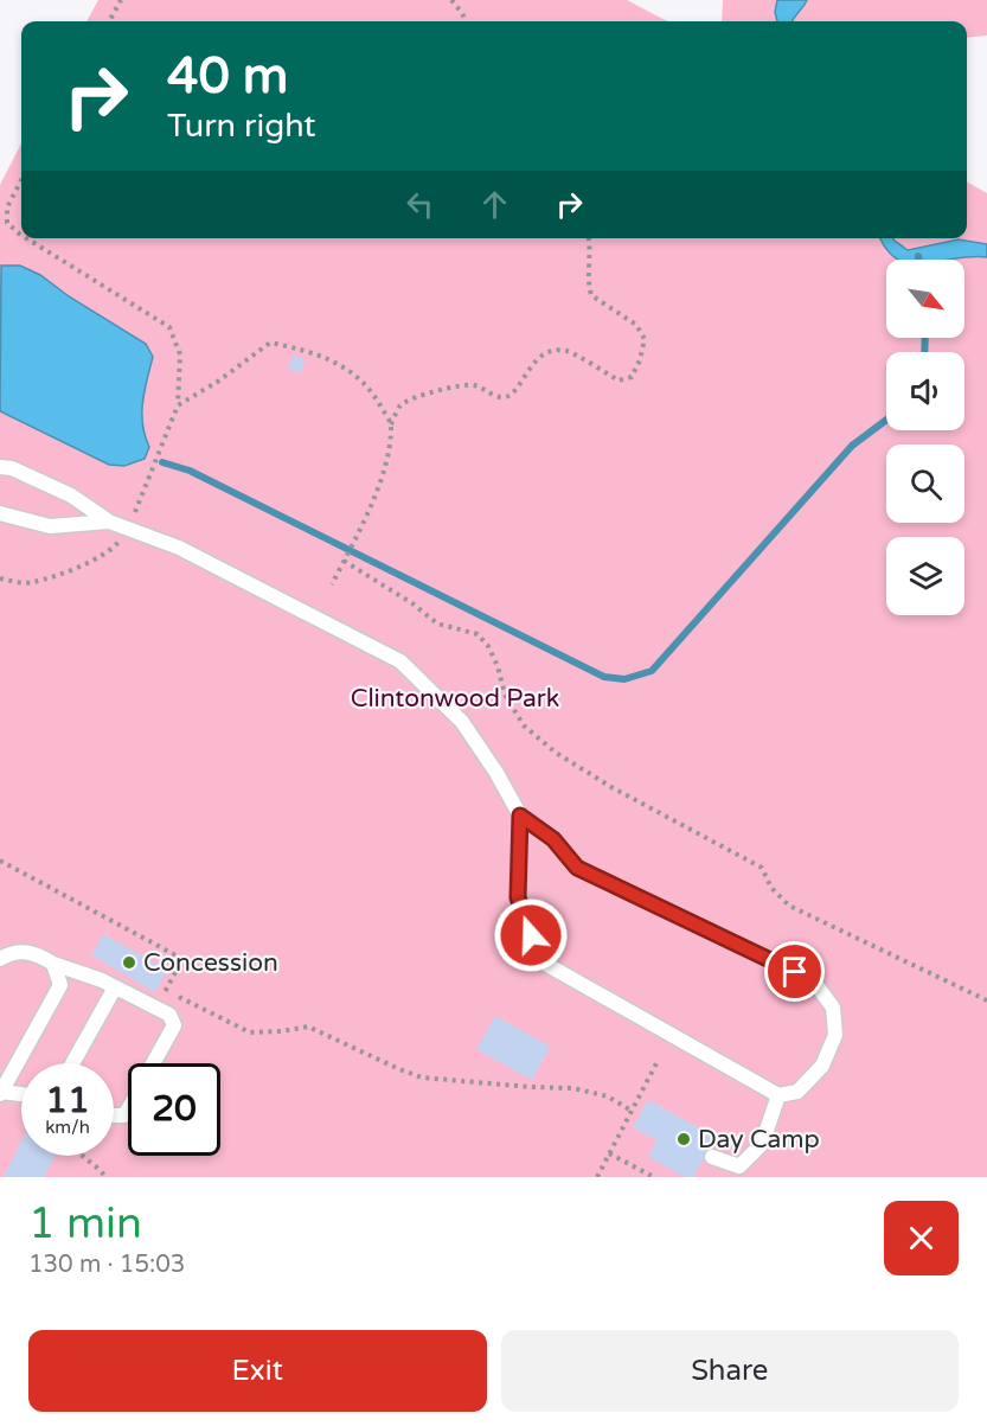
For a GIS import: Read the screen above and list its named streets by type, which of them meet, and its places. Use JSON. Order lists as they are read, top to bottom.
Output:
{
  "parks": ["Clintonwood Park"],
  "places": ["Concession", "Day Camp"],
  "north": "bottom right",
  "page": {
    "turn": ["40 m", "Turn right"],
    "speed": "11 km/h",
    "limit": "20",
    "heading": ["1 min", "130 m · 15:03"],
    "buttons": ["Exit", "Share"]
  }
}
